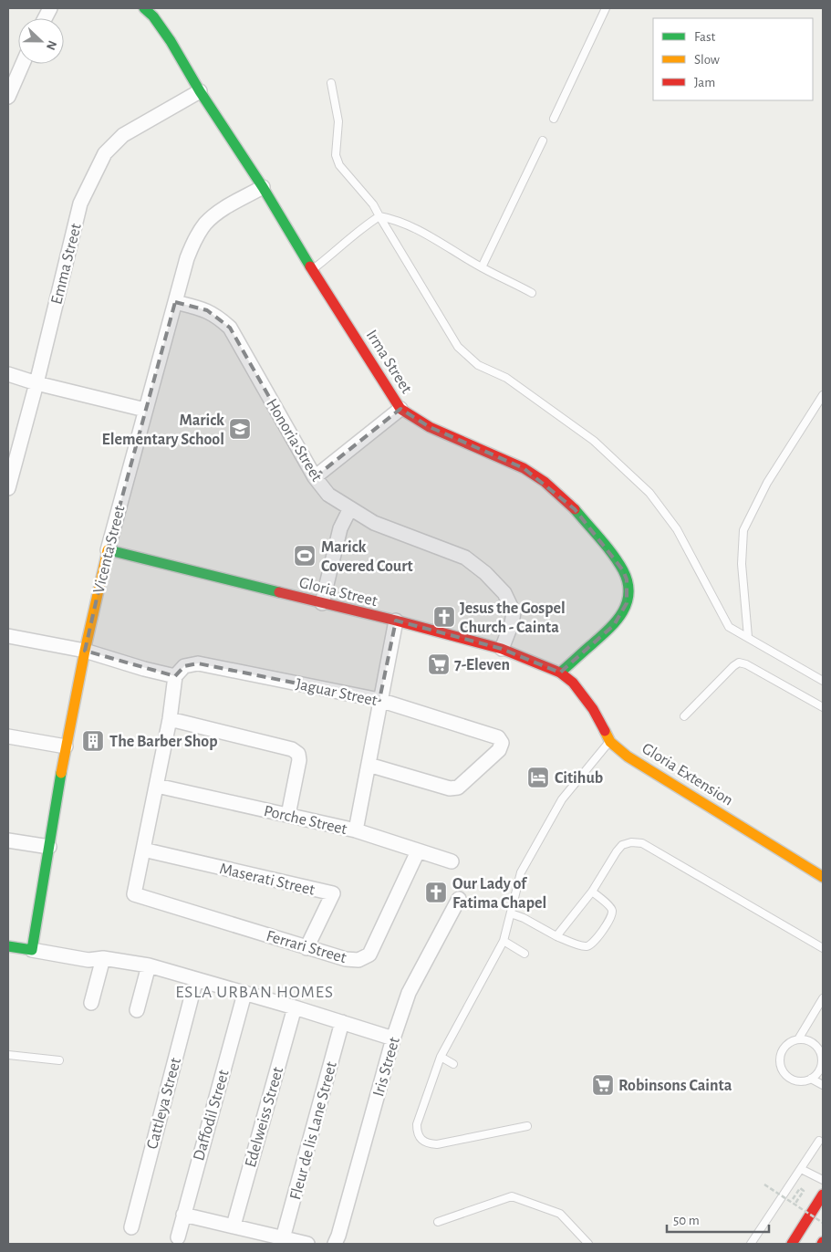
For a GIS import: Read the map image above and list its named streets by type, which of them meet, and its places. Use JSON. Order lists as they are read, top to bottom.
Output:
{
  "streets": {
    "street": [
      "Emma Street",
      "Irma Street",
      "Honoria Street",
      "Vicenta Street",
      "Gloria Street",
      "Jaguar Street",
      "Gloria Extension",
      "Porche Street",
      "Maserati Street",
      "Ferrari Street",
      "Iris Street",
      "Cattleya Street",
      "Daffodil Street",
      "Edelweiss Street",
      "Fleur de lis Lane Street"
    ]
  },
  "crossings": [
    ["Emma Street", "Irma Street"],
    ["Irma Street", "Vicenta Street"],
    ["Irma Street", "Gloria Street"],
    ["Irma Street", "Gloria Extension"],
    ["Honoria Street", "Vicenta Street"],
    ["Honoria Street", "Gloria Street"],
    ["Vicenta Street", "Gloria Street"],
    ["Gloria Street", "Gloria Extension"],
    ["Porche Street", "Ferrari Street"],
    ["Maserati Street", "Ferrari Street"]
  ],
  "districts": ["ESLA URBAN HOMES"],
  "places": {
    "school or university": ["Marick Elementary School"],
    "sports": ["Marick Covered Court"],
    "church": ["Jesus the Gospel Church - Cainta", "Our Lady of Fatima Chapel"],
    "supermarket": ["7-Eleven", "Robinsons Cainta"],
    "building": ["The Barber Shop"],
    "hotel": ["Citihub"]
  },
  "legend": ["Fast", "Slow", "Jam"],
  "scale_bar": "50 m",
  "north": "right"
}
